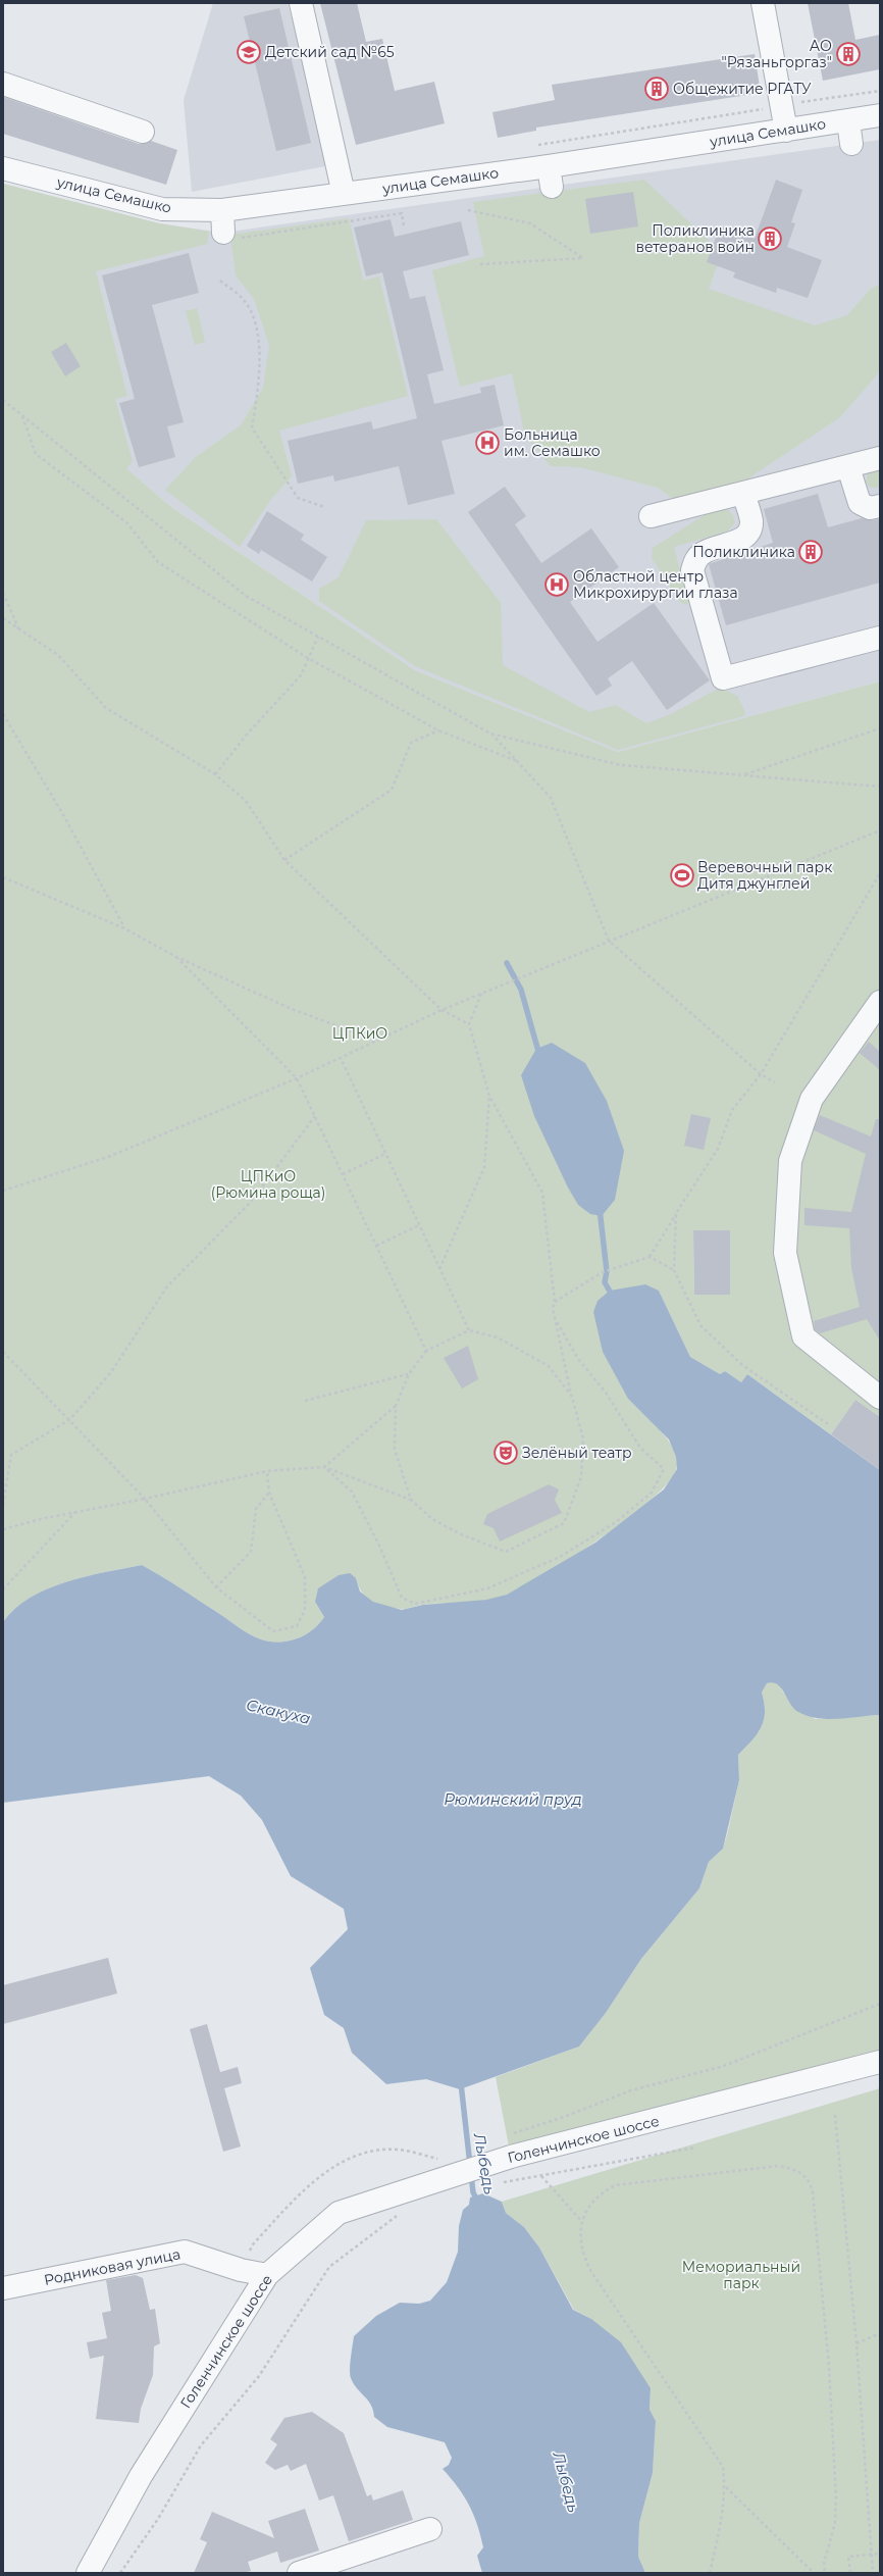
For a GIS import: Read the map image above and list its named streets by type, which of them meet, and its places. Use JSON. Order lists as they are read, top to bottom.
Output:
{
  "streets": {
    "street": ["улица Семашко", "Голенчинское шоссе", "Родниковая улица"]
  },
  "crossings": [
    ["Голенчинское шоссе", "Родниковая улица"]
  ],
  "water": ["Скакуха", "Рюминский пруд", "Лыбедь"],
  "parks": ["ЦПКиО", "ЦПКиО (Рюмина роща)", "Мемориальный парк"],
  "places": {
    "school or university": ["Детский сад №65"],
    "building": [
      "АО \"Рязаньгоргаз\"",
      "Общежитие РГАТУ",
      "Поликлиника ветеранов войн",
      "Поликлиника"
    ],
    "hospital": ["Больница им. Семашко", "Областной центр Микрохирургии глаза"],
    "sports": ["Веревочный парк Дитя джунглей"],
    "theatre": ["Зелёный театр"]
  }
}
